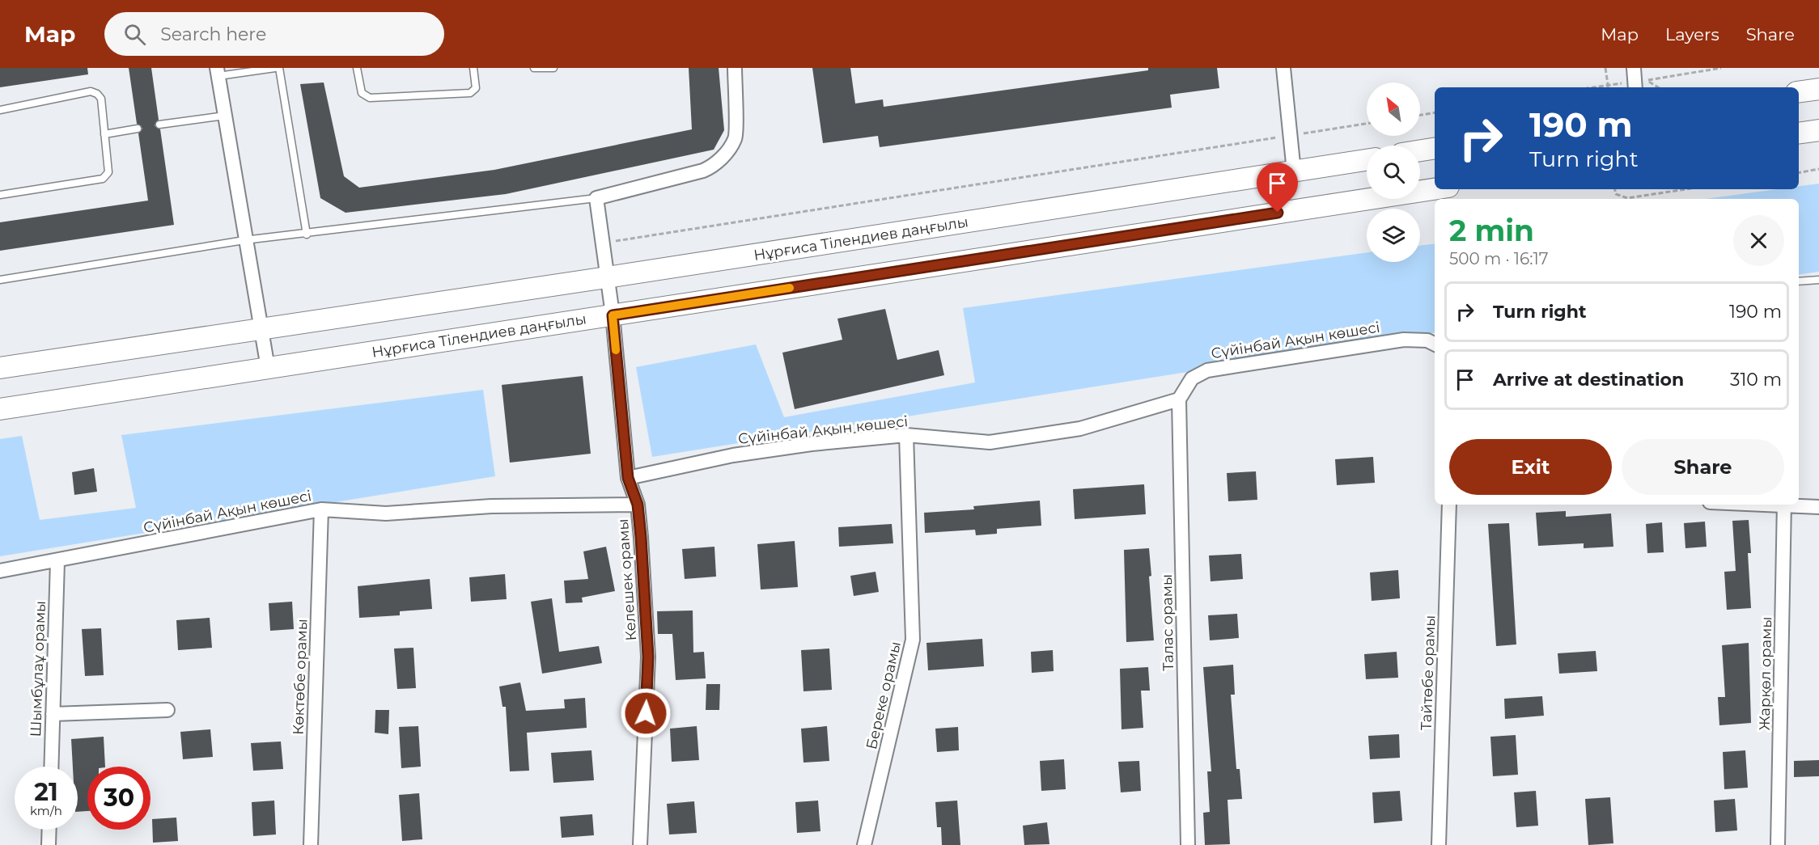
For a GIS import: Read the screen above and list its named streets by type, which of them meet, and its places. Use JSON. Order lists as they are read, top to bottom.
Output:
{
  "streets": {
    "main road": ["Нұрғиса Тілендиев даңғылы"],
    "street": [
      "Сүйінбай Ақын көшесі",
      "Келешек орамы",
      "Талас орамы",
      "Шымбұлаұ орамы",
      "Тайтөбе орамы",
      "Жарқөл орамы",
      "Көктөбе орамы",
      "Береке орамы"
    ]
  },
  "crossings": [
    ["Нұрғиса Тілендиев даңғылы", "Келешек орамы"],
    ["Сүйінбай Ақын көшесі", "Келешек орамы"],
    ["Сүйінбай Ақын көшесі", "Талас орамы"],
    ["Сүйінбай Ақын көшесі", "Шымбұлаұ орамы"],
    ["Сүйінбай Ақын көшесі", "Көктөбе орамы"],
    ["Сүйінбай Ақын көшесі", "Береке орамы"]
  ],
  "north": "top left",
  "page": {
    "header": "Map",
    "search": "Search here",
    "nav": ["Map", "Layers", "Share"],
    "turn": ["190 m", "Turn right"],
    "heading": ["2 min", "500 m · 16:17"],
    "list": [
      {
        "name": "Turn right",
        "value": "190 m"
      },
      {
        "name": "Arrive at destination",
        "value": "310 m"
      }
    ],
    "buttons": ["Exit", "Share"],
    "speed": "21 km/h",
    "limit": "30"
  }
}
